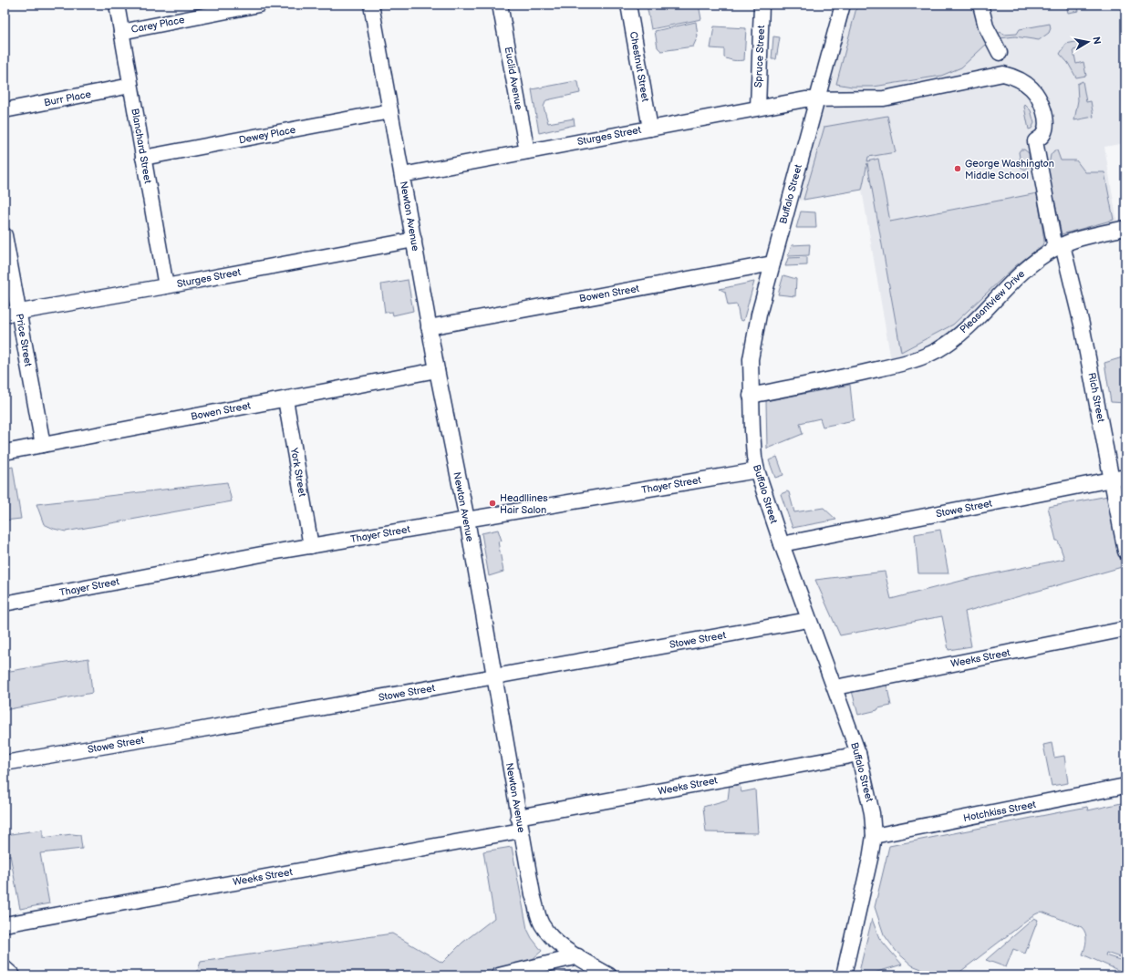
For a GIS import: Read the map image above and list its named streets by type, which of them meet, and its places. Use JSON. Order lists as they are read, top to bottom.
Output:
{
  "streets": {
    "street": [
      "Carey Place",
      "Spruce Street",
      "Chestnut Street",
      "Euclid Avenue",
      "Burr Place",
      "Dewey Place",
      "Sturges Street",
      "Blanchard Street",
      "Buffalo Street",
      "Newton Avenue",
      "Bowen Street",
      "Pleasantview Drive",
      "Price Street",
      "Rich Street",
      "York Street",
      "Thayer Street",
      "Stowe Street",
      "Weeks Street",
      "Hotchkiss Street"
    ]
  },
  "crossings": [
    ["Carey Place", "Blanchard Street"],
    ["Spruce Street", "Sturges Street"],
    ["Chestnut Street", "Sturges Street"],
    ["Euclid Avenue", "Sturges Street"],
    ["Burr Place", "Blanchard Street"],
    ["Dewey Place", "Blanchard Street"],
    ["Dewey Place", "Newton Avenue"],
    ["Sturges Street", "Blanchard Street"],
    ["Sturges Street", "Buffalo Street"],
    ["Sturges Street", "Newton Avenue"],
    ["Sturges Street", "Price Street"],
    ["Sturges Street", "Rich Street"],
    ["Buffalo Street", "Bowen Street"],
    ["Buffalo Street", "Pleasantview Drive"],
    ["Buffalo Street", "Thayer Street"],
    ["Buffalo Street", "Stowe Street"],
    ["Buffalo Street", "Weeks Street"],
    ["Buffalo Street", "Hotchkiss Street"],
    ["Newton Avenue", "Bowen Street"],
    ["Newton Avenue", "Thayer Street"],
    ["Newton Avenue", "Stowe Street"],
    ["Newton Avenue", "Weeks Street"],
    ["Bowen Street", "Price Street"],
    ["Bowen Street", "York Street"],
    ["Pleasantview Drive", "Rich Street"],
    ["Rich Street", "Stowe Street"],
    ["York Street", "Thayer Street"]
  ],
  "places": ["George Washington Middle School", "Headllines Hair Salon"],
  "north": "right"
}
